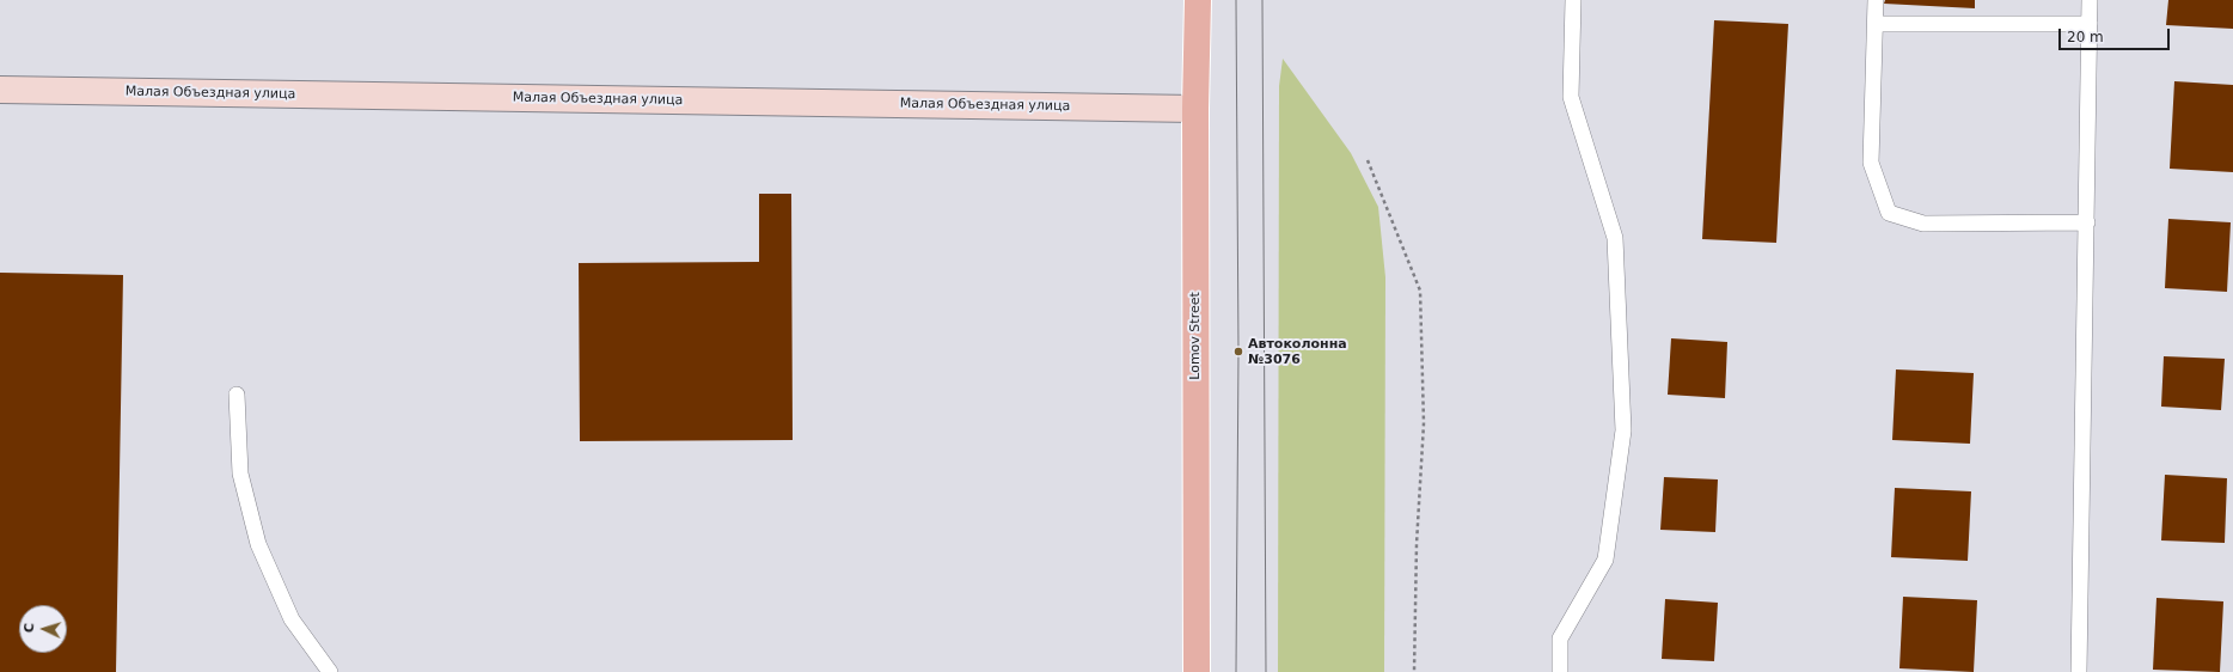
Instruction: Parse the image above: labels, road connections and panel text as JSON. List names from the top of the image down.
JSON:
{
  "streets": {
    "main road": ["Lomov Street"],
    "street": ["Малая Объездная улица"]
  },
  "crossings": [
    ["Малая Объездная улица", "Lomov Street"]
  ],
  "places": ["Автоколонна №3076"],
  "scale_bar": "20 m",
  "north": "left"
}
